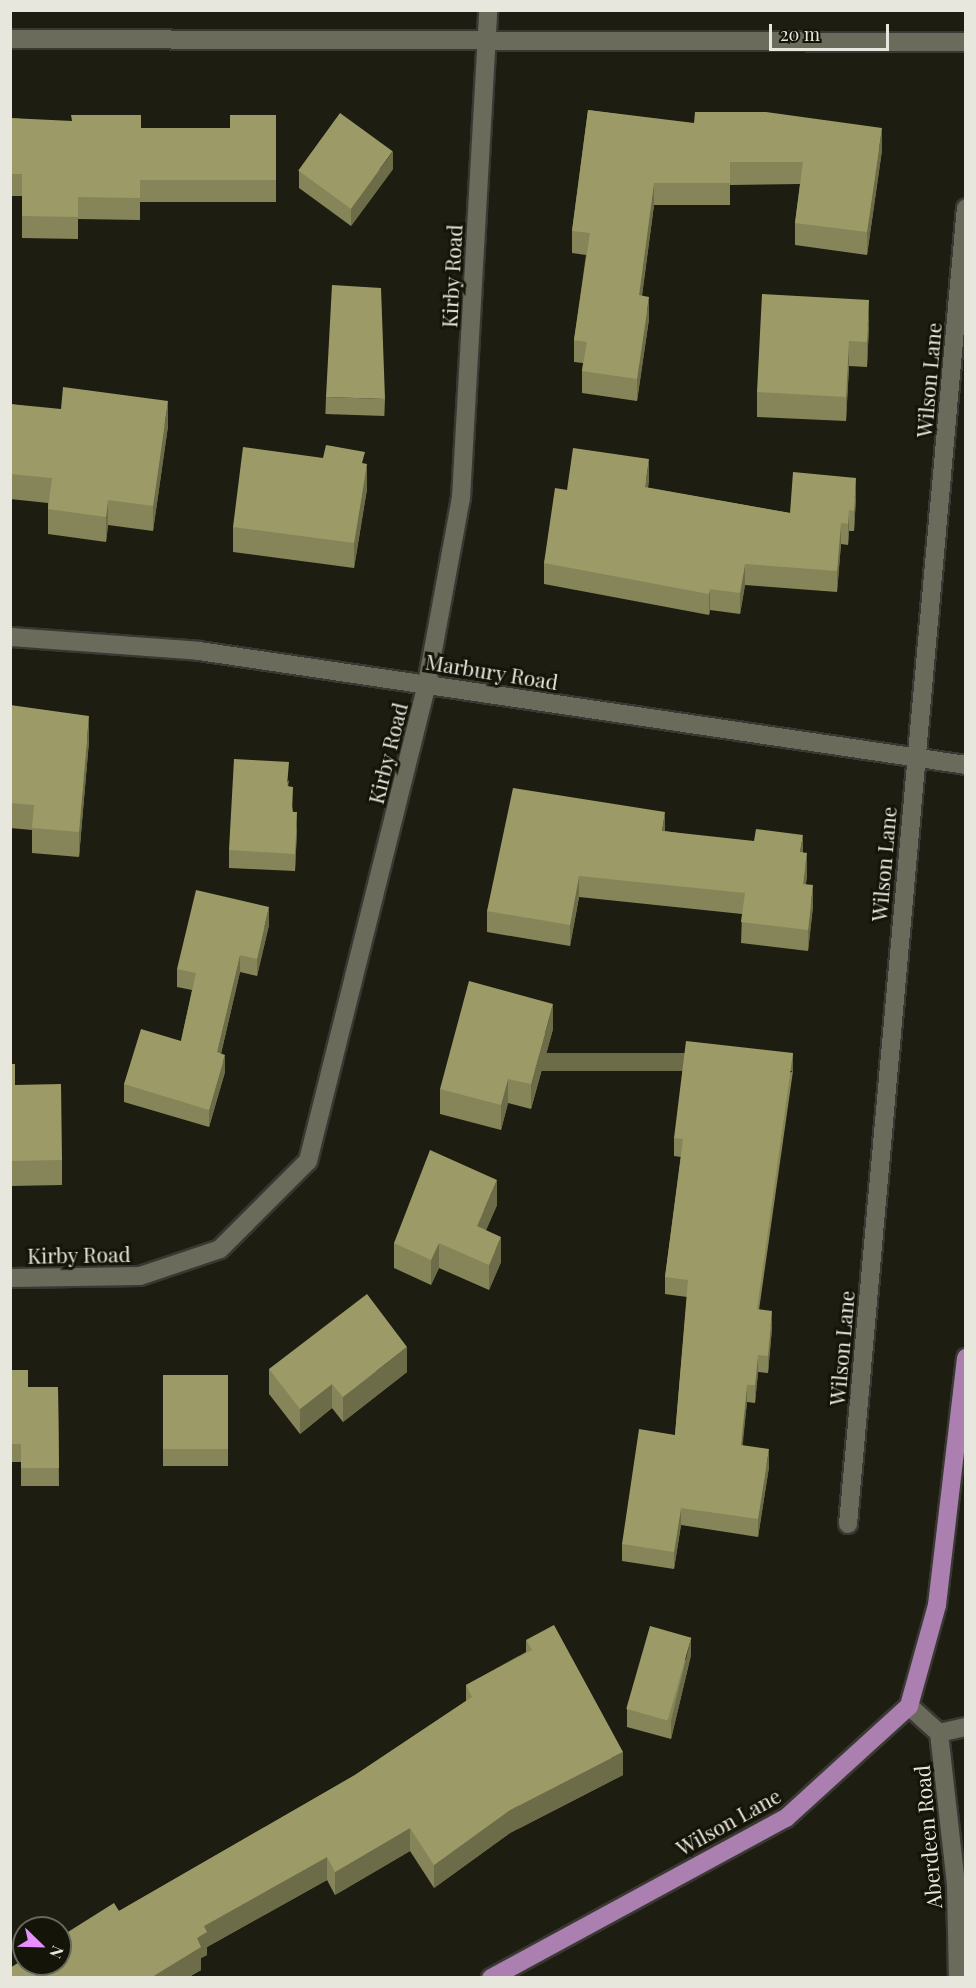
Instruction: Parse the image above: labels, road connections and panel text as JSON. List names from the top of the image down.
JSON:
{
  "streets": {
    "main road": ["Wilson Lane"],
    "street": ["Kirby Road", "Marbury Road", "Aberdeen Road"]
  },
  "crossings": [
    ["Kirby Road", "Marbury Road"],
    ["Wilson Lane", "Marbury Road"]
  ],
  "scale_bar": "20 m",
  "north": "bottom right"
}
